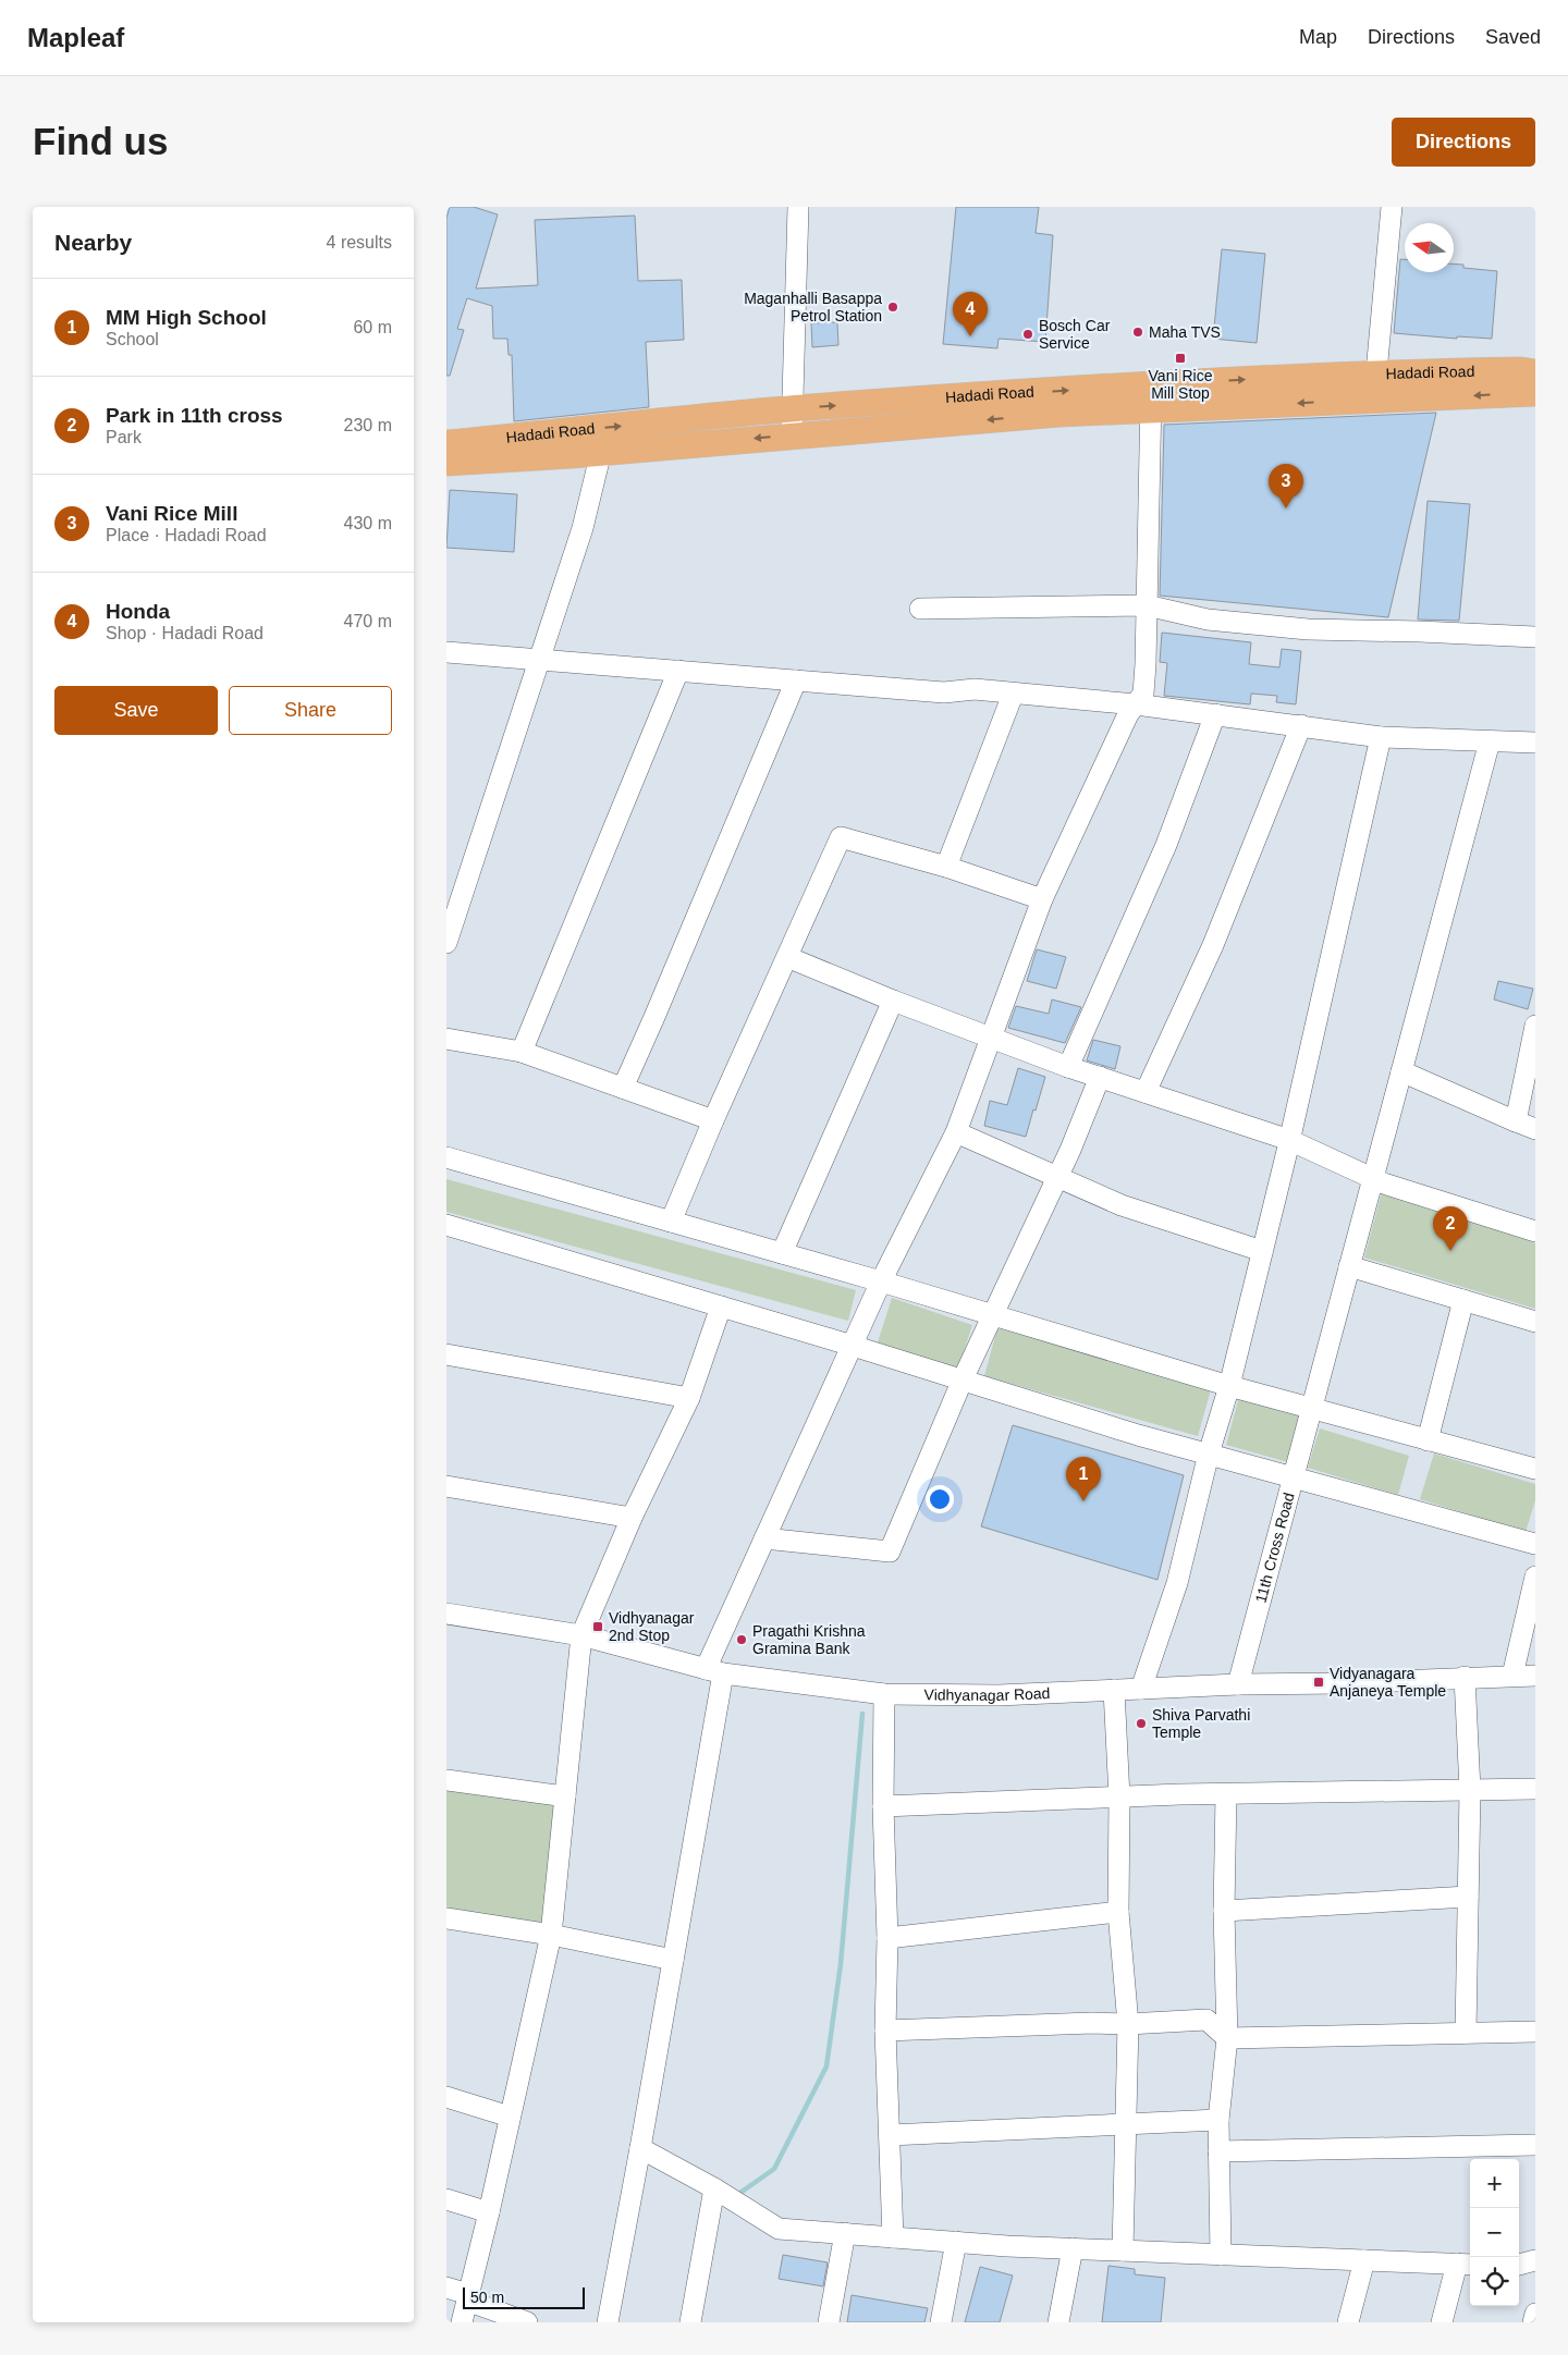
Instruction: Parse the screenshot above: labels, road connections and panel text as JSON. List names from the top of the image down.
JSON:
{
  "streets": {
    "main road": ["Hadadi Road"],
    "street": ["11th Cross Road", "Vidhyanagar Road"]
  },
  "crossings": [
    ["11th Cross Road", "Vidhyanagar Road"]
  ],
  "places": {
    "other": [
      "Maganhalli Basappa Petrol Station",
      "Maha TVS",
      "Bosch Car Service",
      "Pragathi Krishna Gramina Bank",
      "Shiva Parvathi Temple"
    ],
    "transit": ["Vani Rice Mill Stop", "Vidhyanagar 2nd Stop", "Vidyanagara Anjaneya Temple"]
  },
  "scale_bar": "50 m",
  "north": "left",
  "page": {
    "header": "Mapleaf",
    "nav": ["Map", "Directions", "Saved"],
    "buttons": [
      "Directions",
      ["Save", "Share"]
    ],
    "title": "Find us",
    "heading": ["Nearby", "4 results"],
    "list": [
      {
        "mark": "1",
        "name": "MM High School",
        "note": "School",
        "value": "60 m"
      },
      {
        "mark": "2",
        "name": "Park in 11th cross",
        "note": "Park",
        "value": "230 m"
      },
      {
        "mark": "3",
        "name": "Vani Rice Mill",
        "note": "Place · Hadadi Road",
        "value": "430 m"
      },
      {
        "mark": "4",
        "name": "Honda",
        "note": "Shop · Hadadi Road",
        "value": "470 m"
      }
    ],
    "pins": [
      "4",
      "3",
      "2",
      "1"
    ],
    "map_buttons": ["+", "−"],
    "scale": "50 m"
  }
}
